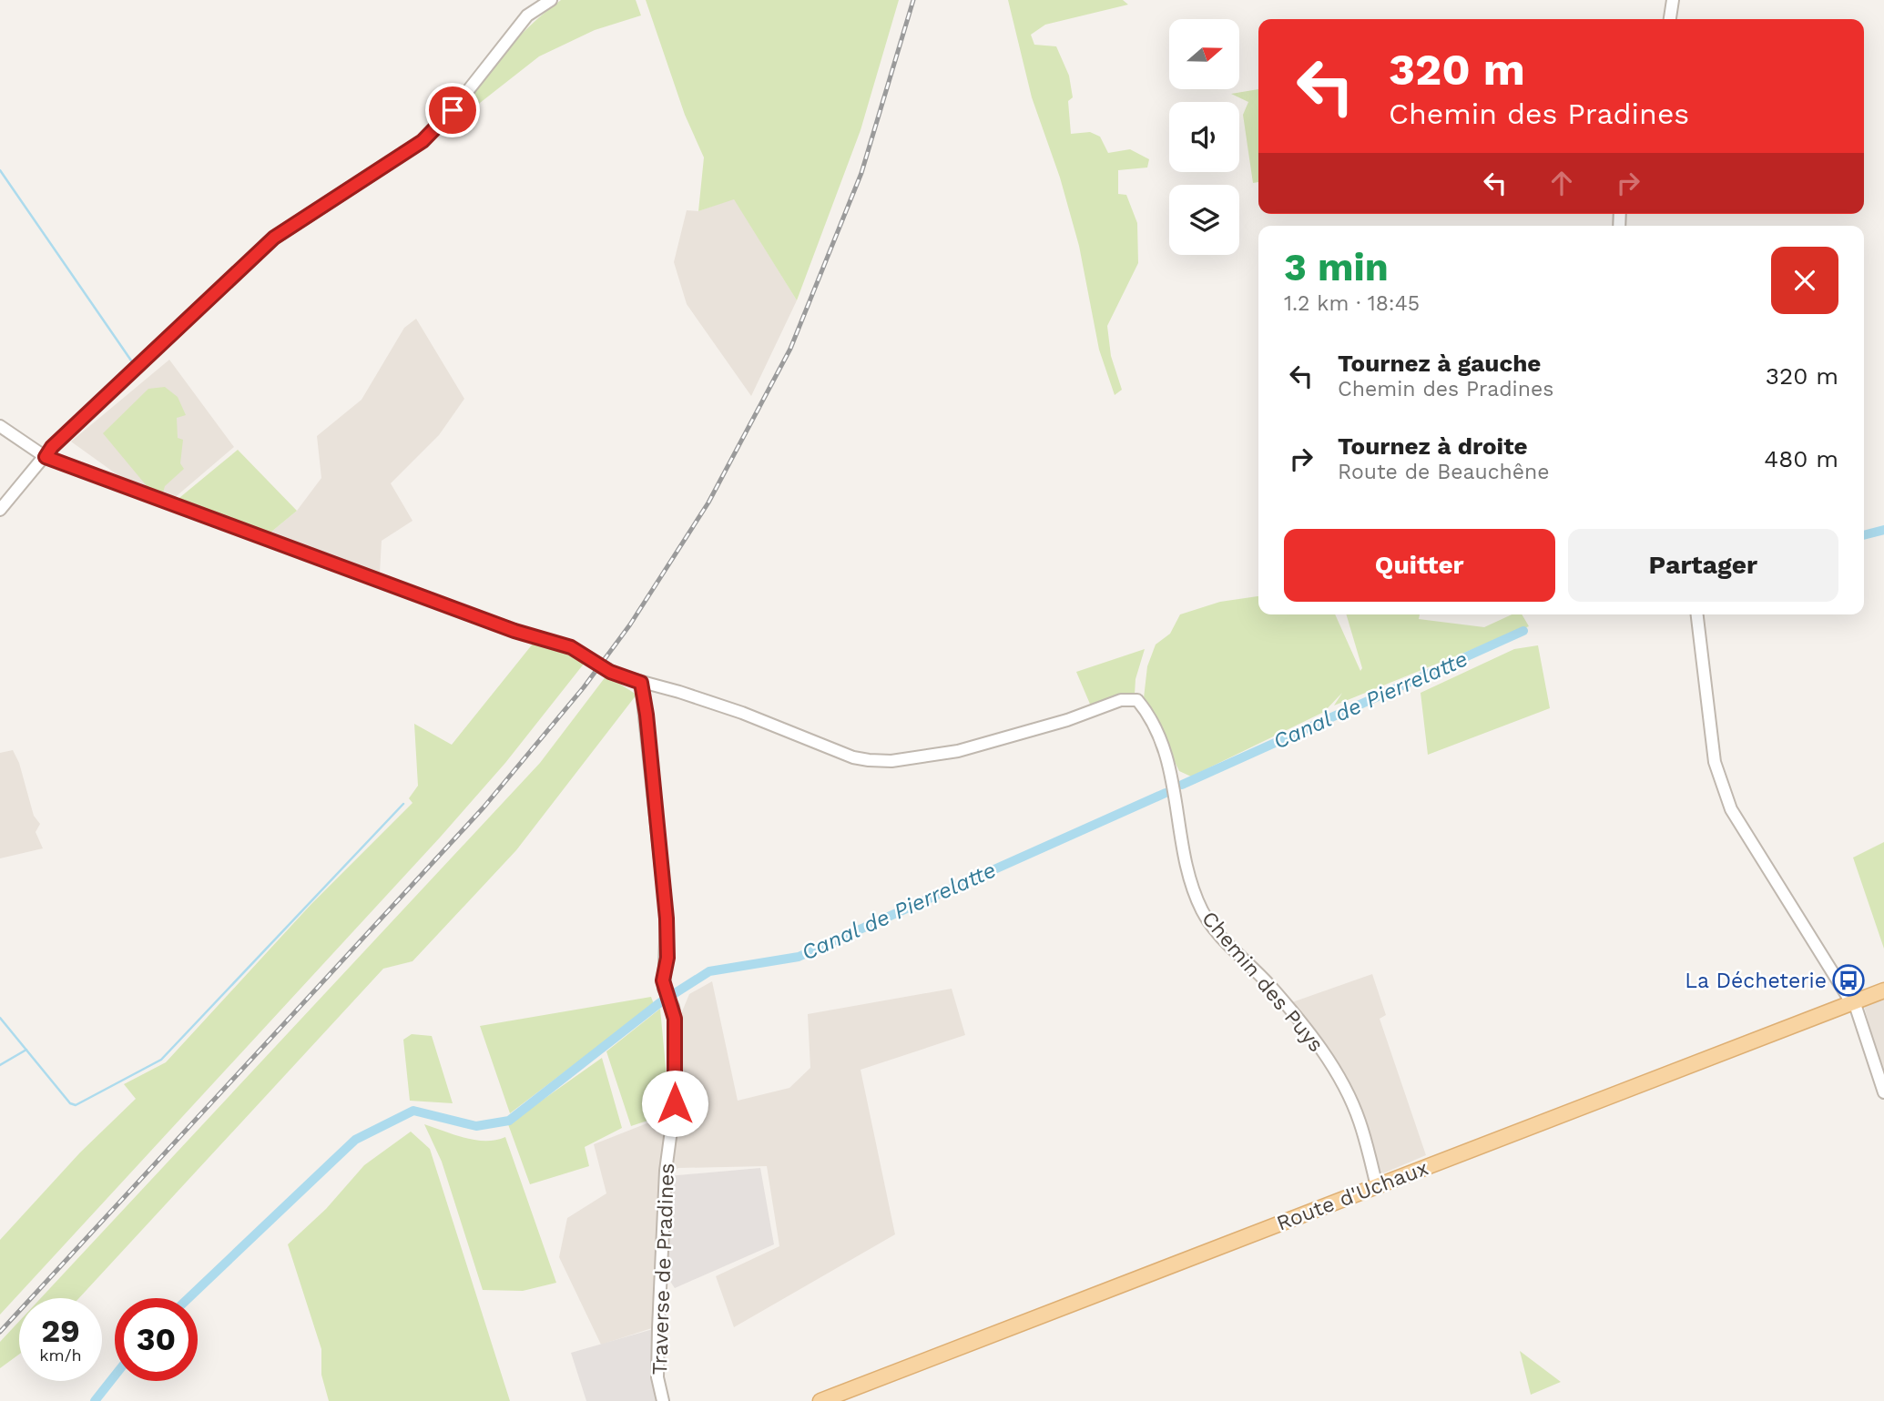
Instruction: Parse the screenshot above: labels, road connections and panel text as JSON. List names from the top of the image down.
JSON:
{
  "streets": {
    "main road": ["Route d'Uchaux"],
    "street": ["Chemin des Puys", "Traverse de Pradines"]
  },
  "crossings": [
    ["Chemin des Puys", "Route d'Uchaux"],
    ["Chemin des Puys", "Traverse de Pradines"]
  ],
  "water": ["Canal de Pierrelatte"],
  "places": {
    "bus stop": ["La Décheterie"]
  },
  "north": "right",
  "page": {
    "turn": ["320 m", "Chemin des Pradines"],
    "heading": ["3 min", "1.2 km · 18:45"],
    "list": [
      {
        "name": "Tournez à gauche",
        "note": "Chemin des Pradines",
        "value": "320 m"
      },
      {
        "name": "Tournez à droite",
        "note": "Route de Beauchêne",
        "value": "480 m"
      }
    ],
    "buttons": ["Quitter", "Partager"],
    "speed": "29 km/h",
    "limit": "30"
  }
}
